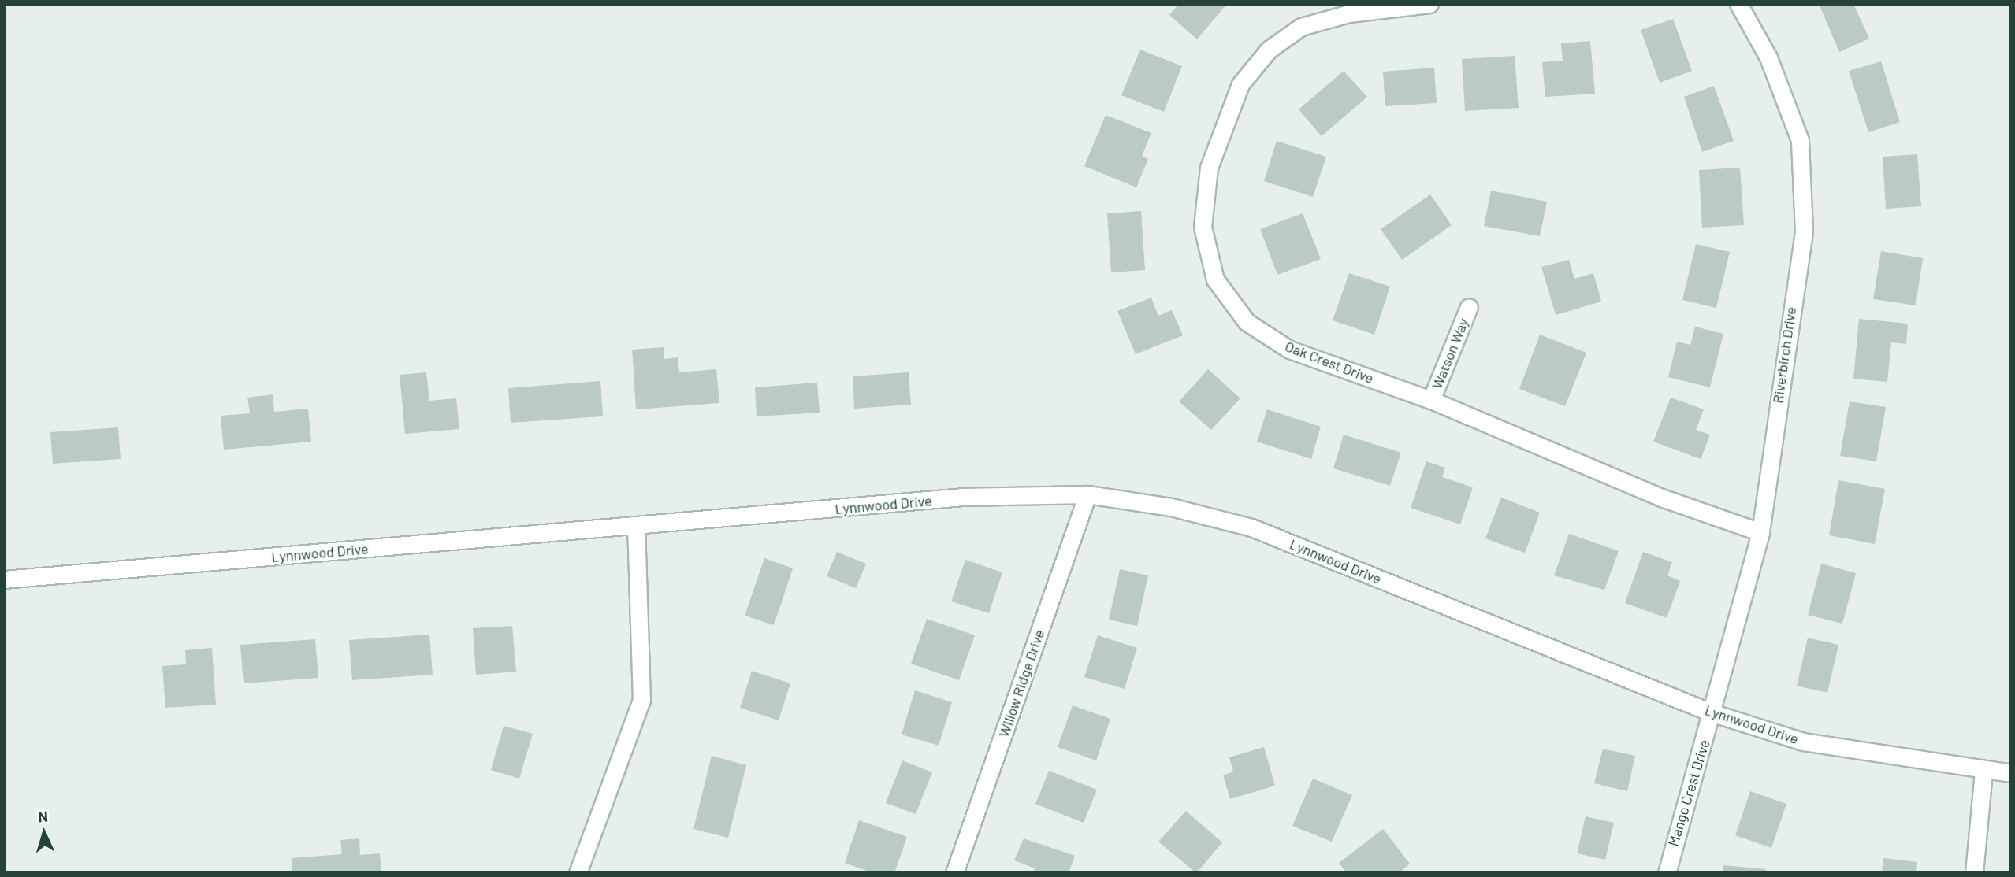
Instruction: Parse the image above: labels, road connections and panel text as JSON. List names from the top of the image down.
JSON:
{
  "streets": {
    "street": [
      "Watson Way",
      "Riverbirch Drive",
      "Oak Crest Drive",
      "Lynnwood Drive",
      "Willow Ridge Drive",
      "Mango Crest Drive"
    ]
  },
  "crossings": [
    ["Watson Way", "Oak Crest Drive"],
    ["Riverbirch Drive", "Oak Crest Drive"],
    ["Riverbirch Drive", "Lynnwood Drive"],
    ["Riverbirch Drive", "Mango Crest Drive"],
    ["Lynnwood Drive", "Willow Ridge Drive"],
    ["Lynnwood Drive", "Mango Crest Drive"]
  ],
  "north": "top"
}
